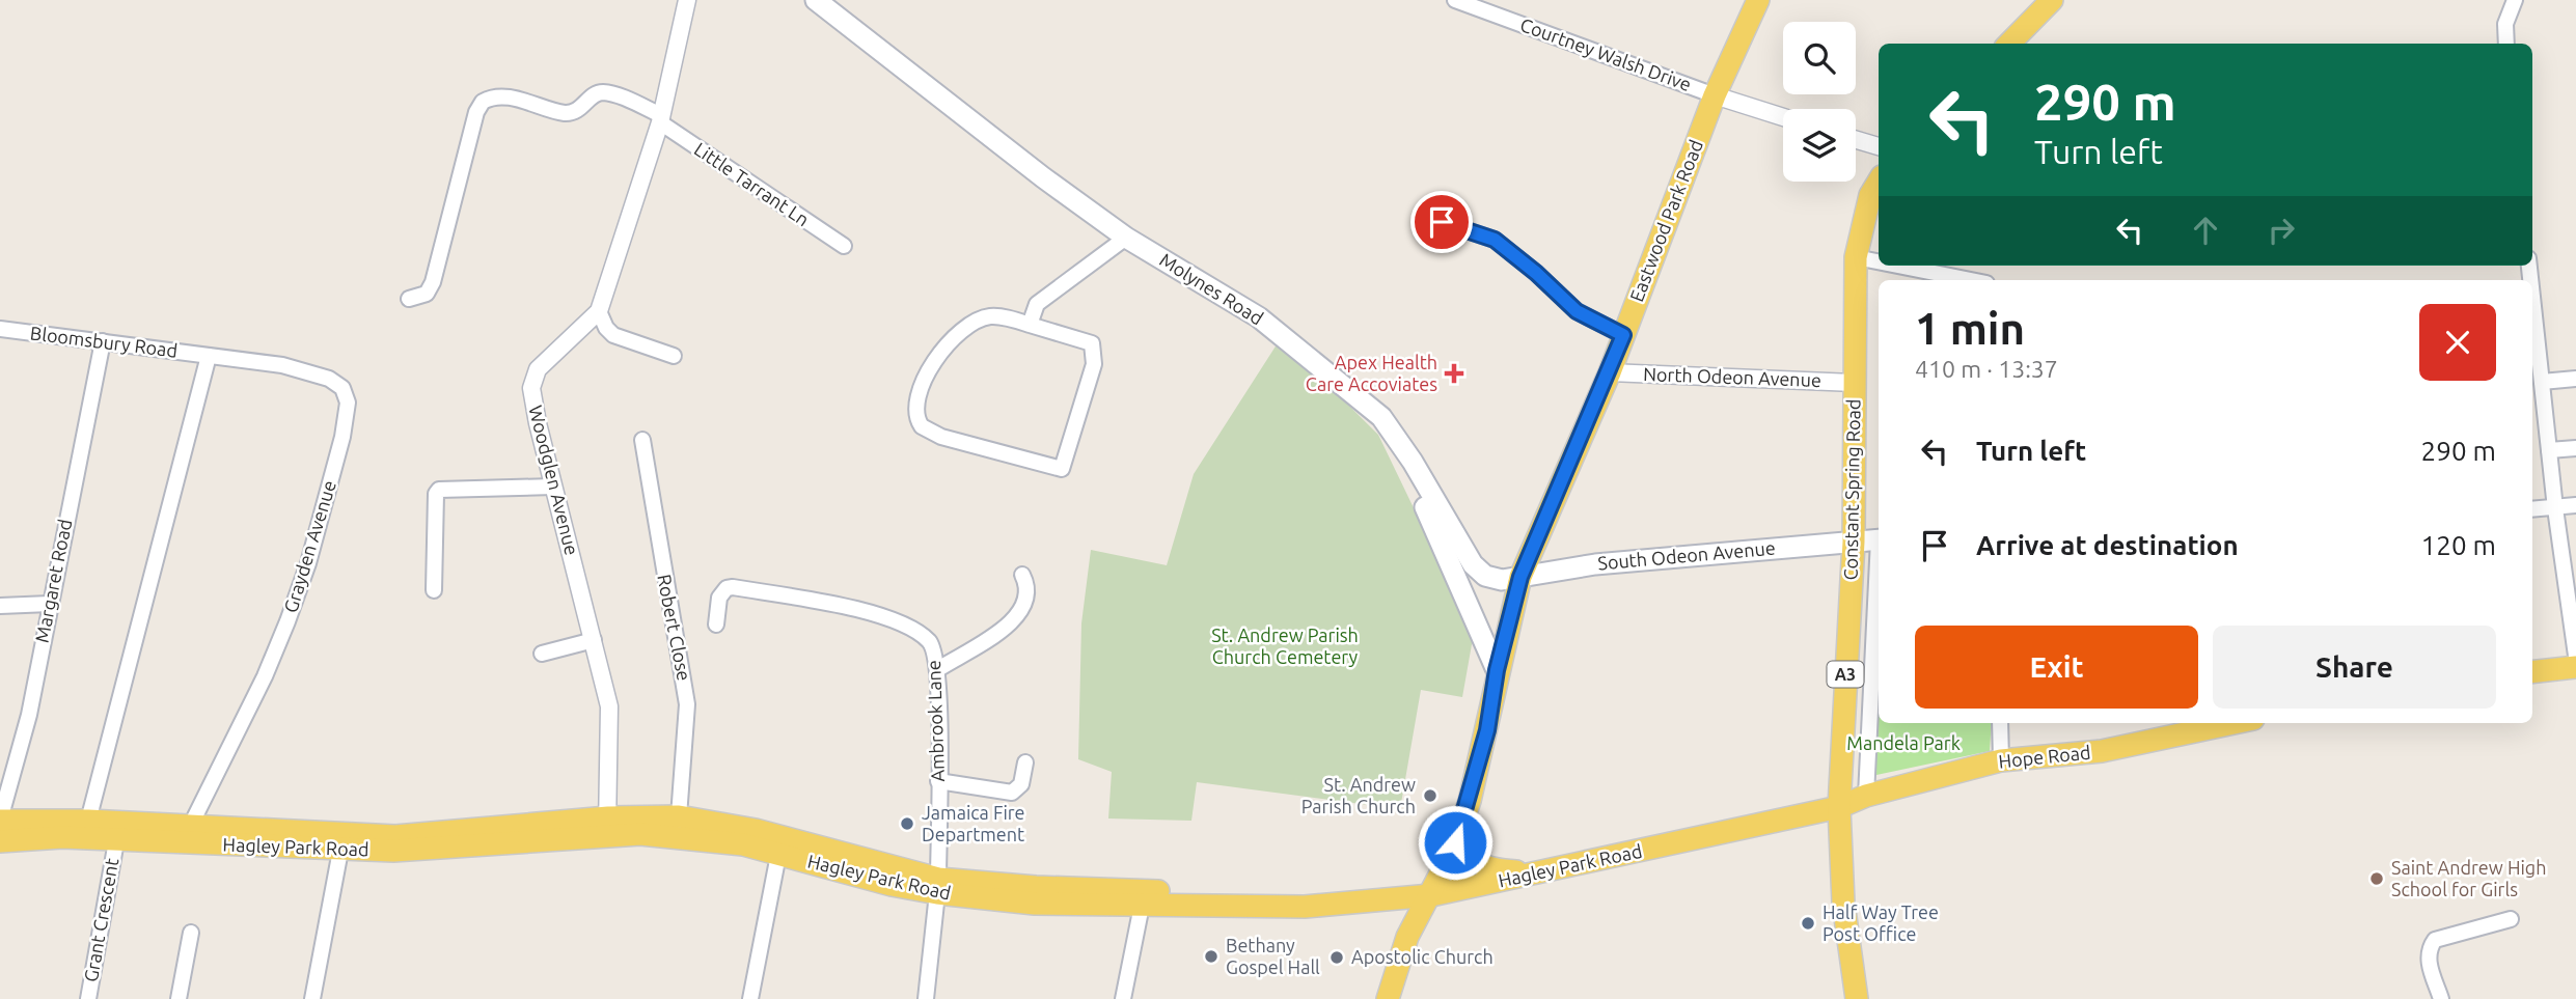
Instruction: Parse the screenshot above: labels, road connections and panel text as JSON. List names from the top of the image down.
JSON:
{
  "streets": {
    "main road": [
      "Eastwood Park Road",
      "Molynes Road",
      "Constant Spring Road",
      "South Odeon Avenue",
      "A3",
      "Hope Road",
      "Hagley Park Road"
    ],
    "street": [
      "Courtney Walsh Drive",
      "Little Tarrant Ln",
      "Bloomsbury Road",
      "North Odeon Avenue",
      "Woodglen Avenue",
      "Grayden Avenue",
      "Margaret Road",
      "Robert Close",
      "Ambrook Lane",
      "Grant Crescent"
    ]
  },
  "crossings": [
    ["Courtney Walsh Drive", "Eastwood Park Road"],
    ["Little Tarrant Ln", "Woodglen Avenue"],
    ["Eastwood Park Road", "Molynes Road"],
    ["Eastwood Park Road", "North Odeon Avenue"],
    ["Eastwood Park Road", "South Odeon Avenue"],
    ["Eastwood Park Road", "Hagley Park Road"],
    ["Molynes Road", "South Odeon Avenue"],
    ["Bloomsbury Road", "Grayden Avenue"],
    ["Bloomsbury Road", "Margaret Road"],
    ["North Odeon Avenue", "Constant Spring Road"],
    ["Woodglen Avenue", "Hagley Park Road"],
    ["Constant Spring Road", "South Odeon Avenue"],
    ["Constant Spring Road", "Hope Road"],
    ["Constant Spring Road", "Hagley Park Road"],
    ["Grayden Avenue", "Hagley Park Road"],
    ["Margaret Road", "Hagley Park Road"],
    ["Robert Close", "Hagley Park Road"],
    ["Ambrook Lane", "Hagley Park Road"],
    ["Hope Road", "Hagley Park Road"],
    ["Hagley Park Road", "Grant Crescent"]
  ],
  "parks": ["St. Andrew Parish Church Cemetery", "Mandela Park"],
  "places": {
    "health": ["Apex Health Care Accoviates"],
    "other": [
      "St. Andrew Parish Church",
      "Jamaica Fire Department",
      "Saint Andrew High School for Girls",
      "Half Way Tree Post Office",
      "Bethany Gospel Hall",
      "Apostolic Church"
    ]
  },
  "page": {
    "turn": ["290 m", "Turn left"],
    "heading": ["1 min", "410 m · 13:37"],
    "list": [
      {
        "name": "Turn left",
        "value": "290 m"
      },
      {
        "name": "Arrive at destination",
        "value": "120 m"
      }
    ],
    "buttons": ["Exit", "Share"]
  }
}
